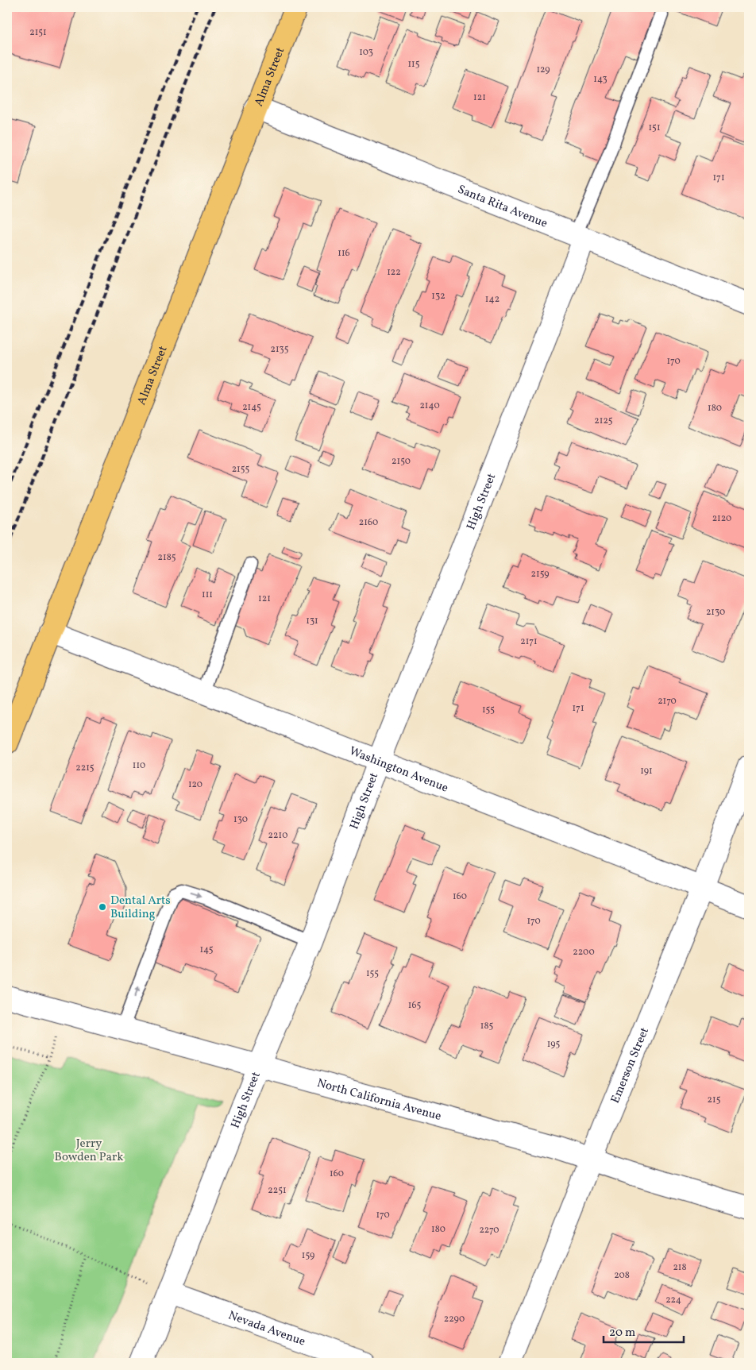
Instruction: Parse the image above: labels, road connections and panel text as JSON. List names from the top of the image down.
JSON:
{
  "streets": {
    "main road": ["Alma Street"],
    "street": [
      "Santa Rita Avenue",
      "High Street",
      "Washington Avenue",
      "Emerson Street",
      "North California Avenue",
      "Nevada Avenue"
    ]
  },
  "crossings": [
    ["Alma Street", "Santa Rita Avenue"],
    ["Alma Street", "Washington Avenue"],
    ["Santa Rita Avenue", "High Street"],
    ["High Street", "Washington Avenue"],
    ["High Street", "North California Avenue"],
    ["High Street", "Nevada Avenue"],
    ["Washington Avenue", "Emerson Street"],
    ["Emerson Street", "North California Avenue"]
  ],
  "parks": ["Jerry Bowden Park"],
  "places": ["Dental Arts Building"],
  "house_numbers": [
    "2151",
    "103",
    "115",
    "129",
    "143",
    "121",
    "151",
    "171",
    "116",
    "122",
    "132",
    "142",
    "2135",
    "170",
    "2140",
    "2145",
    "180",
    "2125",
    "2150",
    "2155",
    "2120",
    "2160",
    "2185",
    "2159",
    "111",
    "121",
    "2130",
    "131",
    "2171",
    "2170",
    "171",
    "155",
    "110",
    "2215",
    "191",
    "120",
    "130",
    "2210",
    "160",
    "170",
    "145",
    "2200",
    "155",
    "165",
    "185",
    "195",
    "215",
    "160",
    "2251",
    "170",
    "180",
    "2270",
    "159",
    "218",
    "208",
    "224",
    "2290"
  ],
  "scale_bar": "20 m"
}
